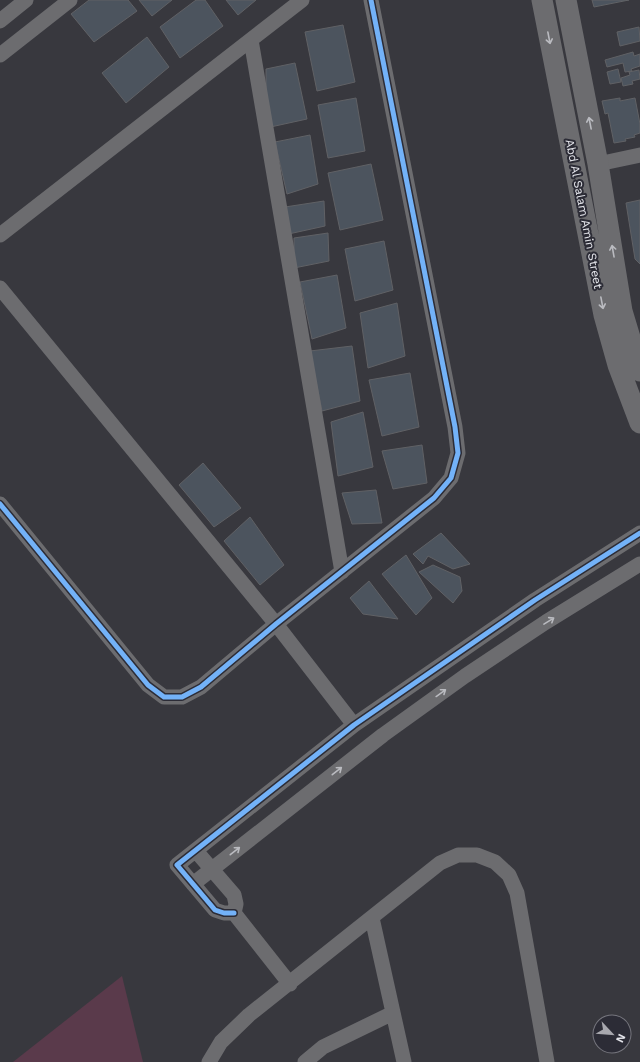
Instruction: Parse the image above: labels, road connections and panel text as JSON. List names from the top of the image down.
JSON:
{
  "streets": {
    "street": ["Abd Al Salam Amin Street"]
  },
  "north": "bottom right"
}
